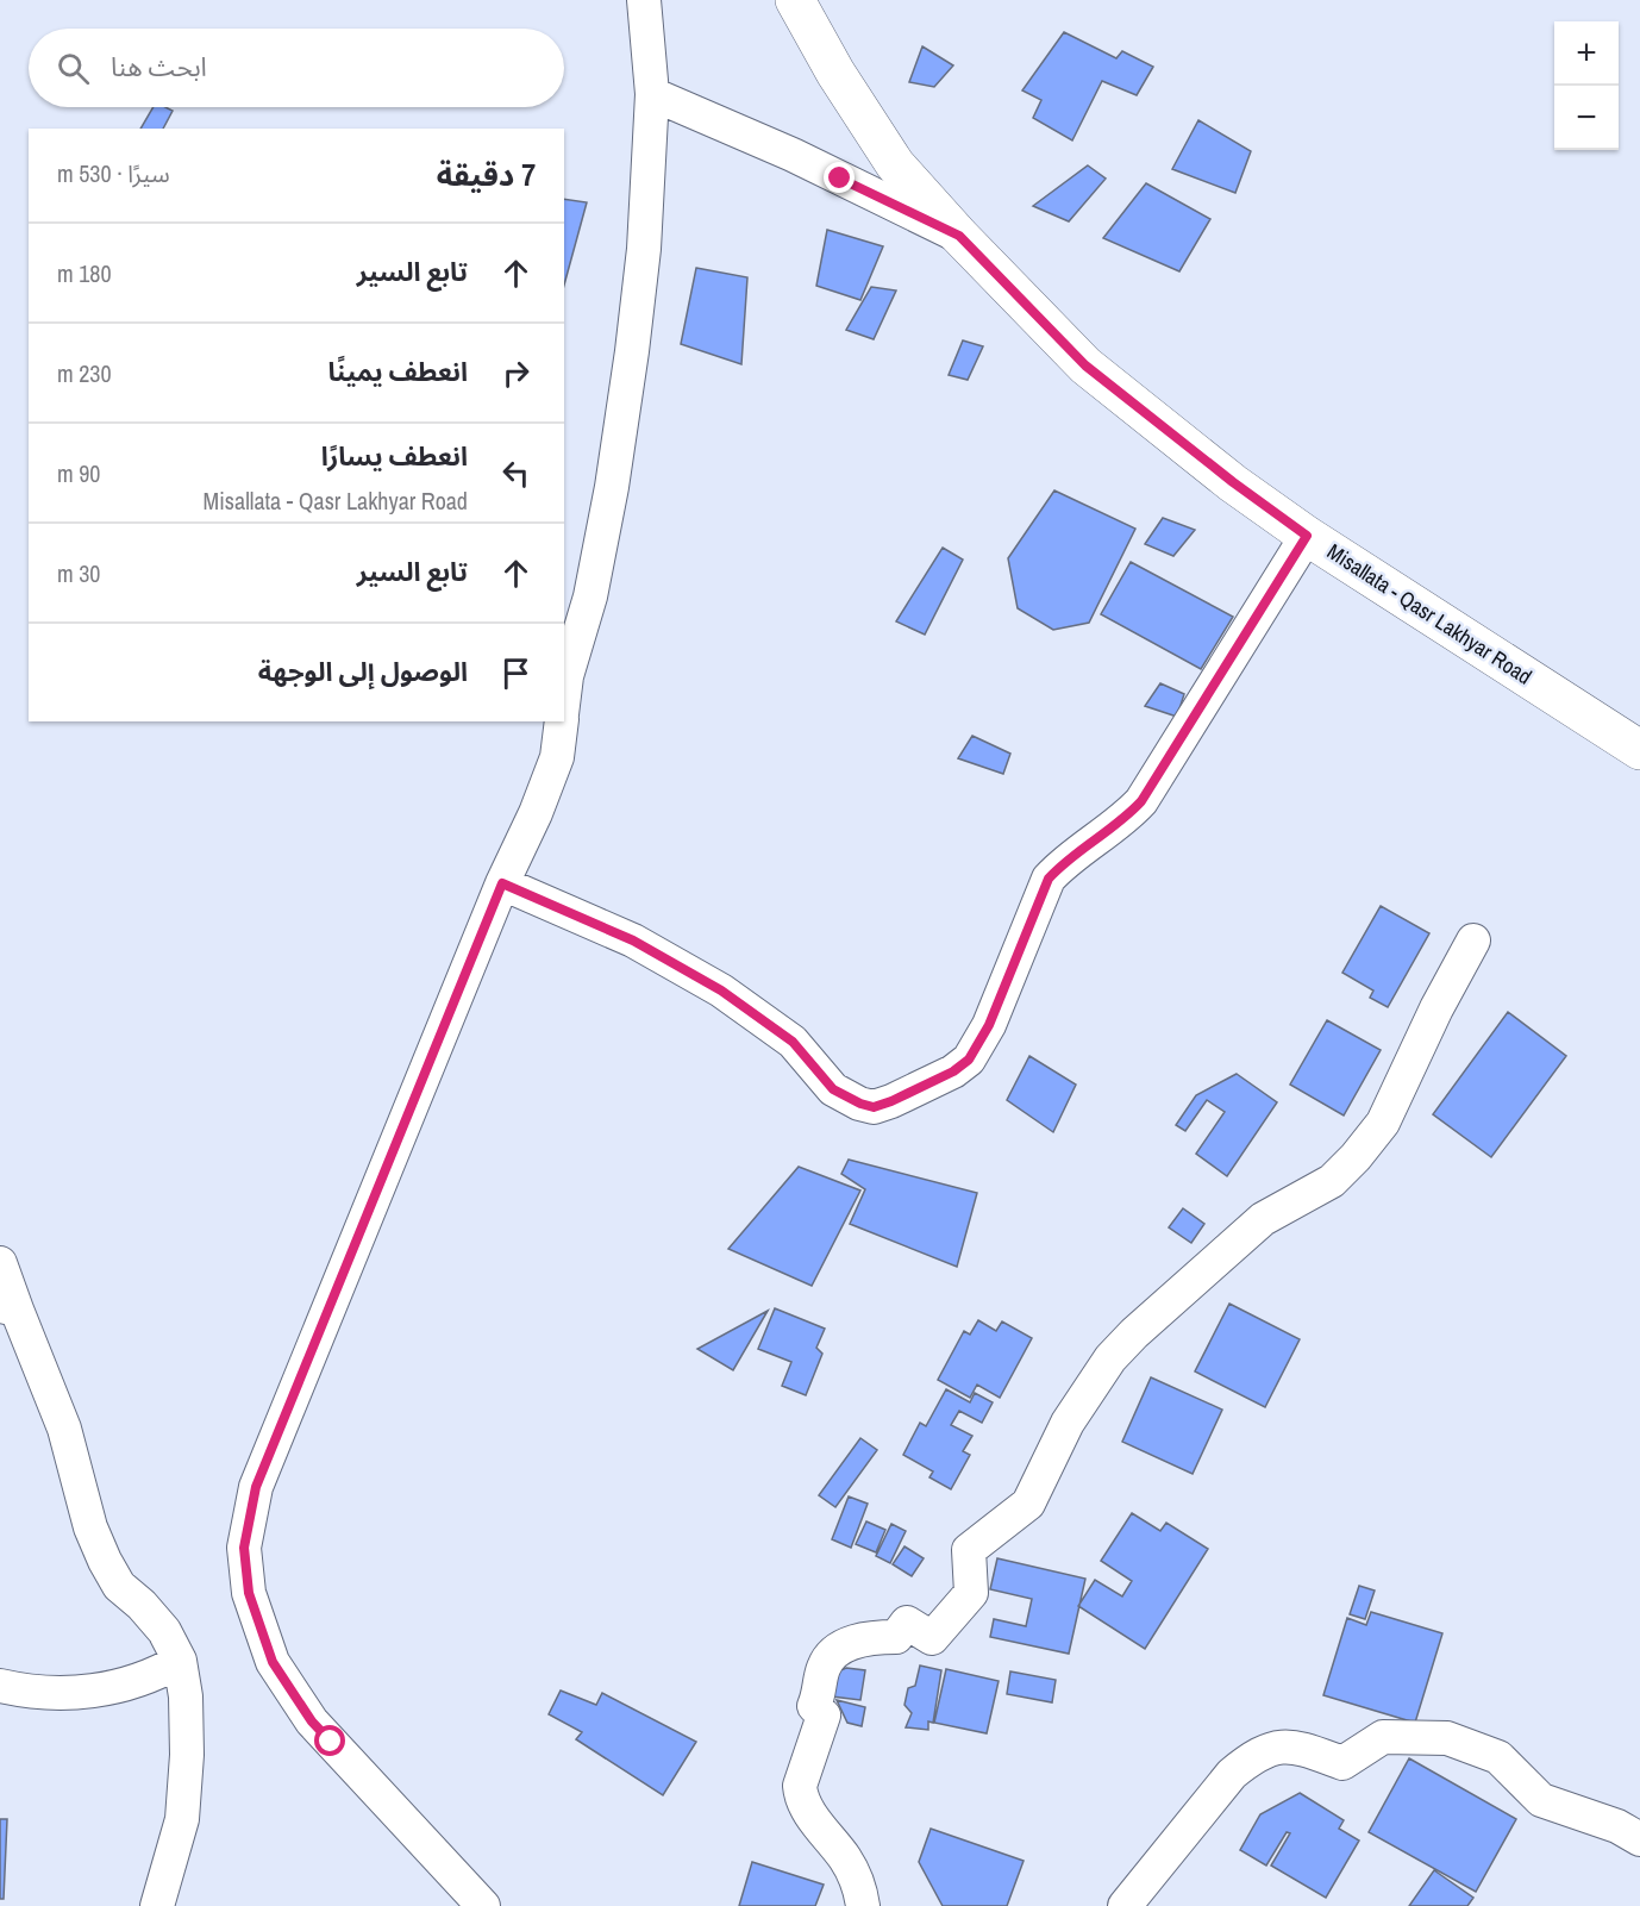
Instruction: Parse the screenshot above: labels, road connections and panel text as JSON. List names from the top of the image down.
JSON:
{
  "streets": {
    "main road": ["Misallata - Qasr Lakhyar Road"]
  },
  "page": {
    "map_buttons": ["+", "−"],
    "search": "ابحث هنا",
    "heading": ["7 دقيقة", "سيرًا · 530 m"],
    "list": [
      ["تابع السير", "180 m"],
      ["انعطف يمينًا", "230 m"],
      ["انعطف يسارًا", "Misallata - Qasr Lakhyar Road", "90 m"],
      ["تابع السير", "30 m"],
      "الوصول إلى الوجهة"
    ]
  }
}
